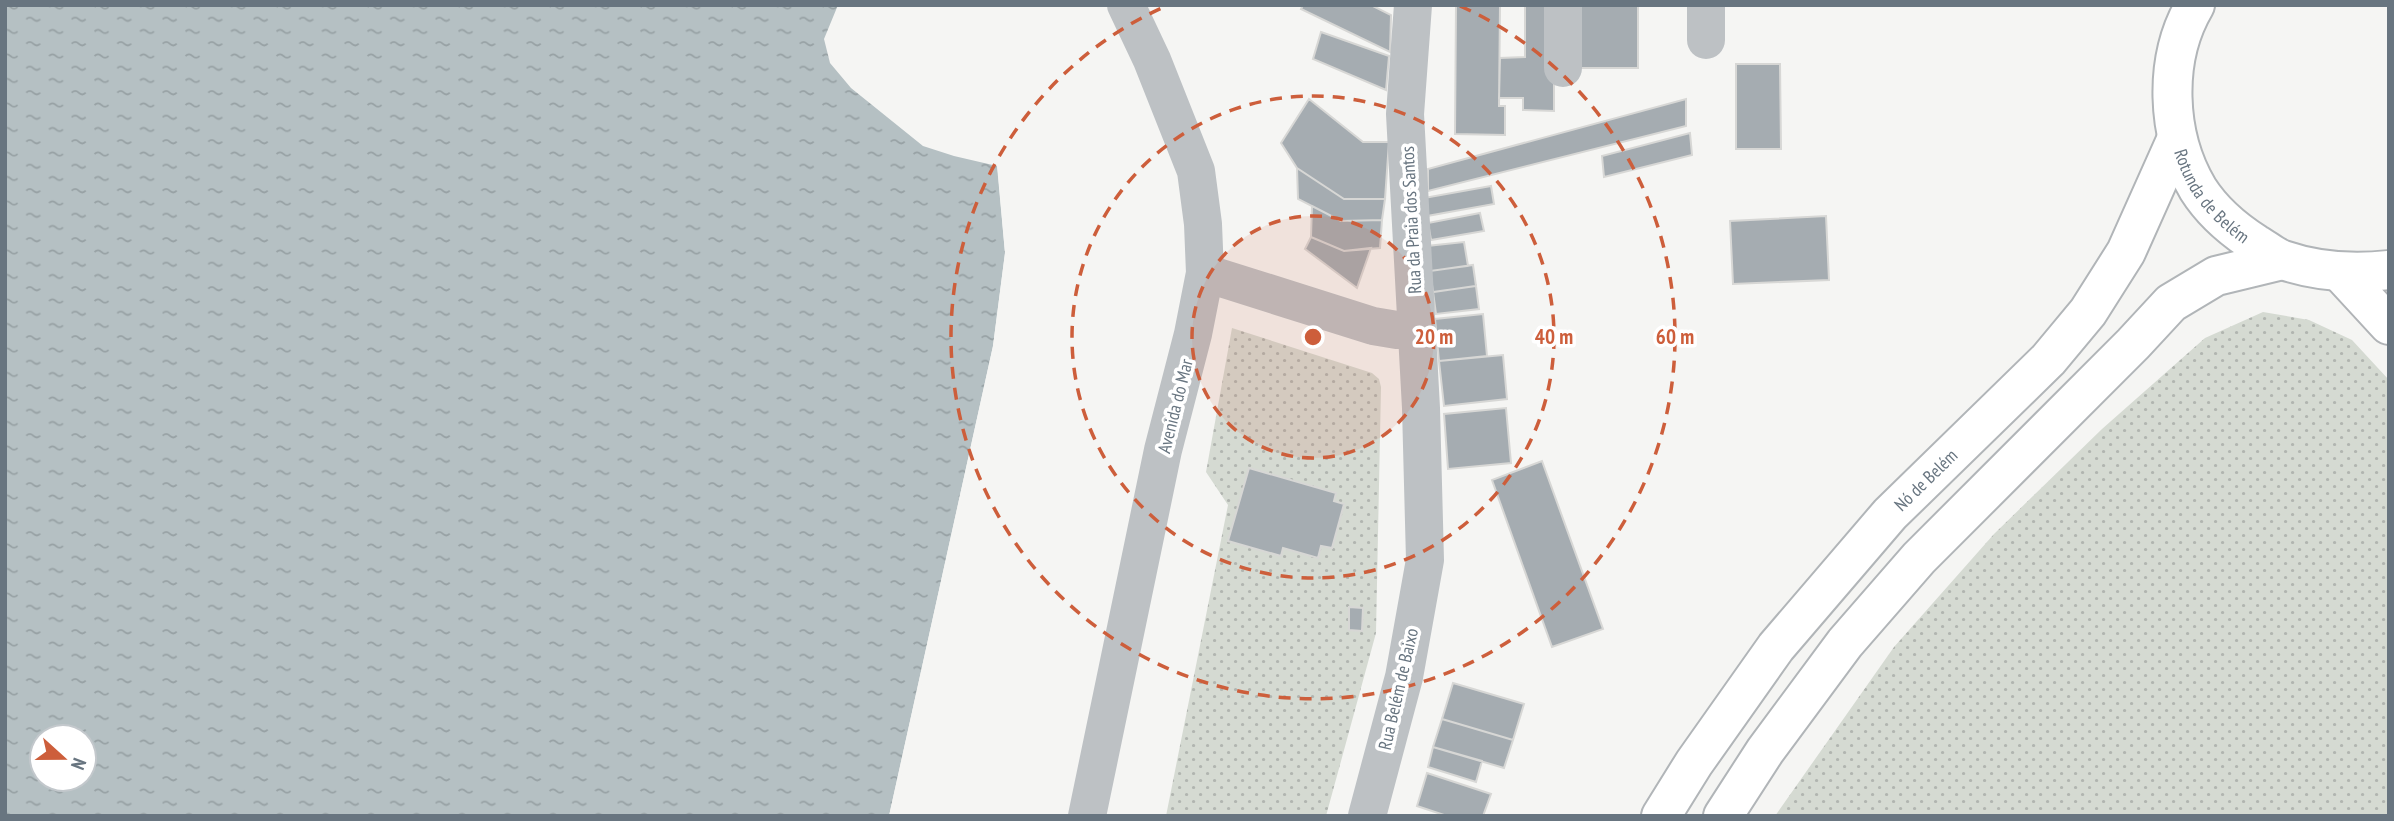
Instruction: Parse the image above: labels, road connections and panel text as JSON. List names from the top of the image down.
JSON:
{
  "streets": {
    "main road": ["Rotunda de Belém", "Nó de Belém"],
    "street": ["Rua da Praia dos Santos", "Avenida do Mar", "Rua Belém de Baixo"]
  },
  "crossings": [
    ["Rotunda de Belém", "Nó de Belém"],
    ["Rua da Praia dos Santos", "Rua Belém de Baixo"]
  ],
  "north": "right",
  "rings": ["20 m", "40 m", "60 m"]
}
